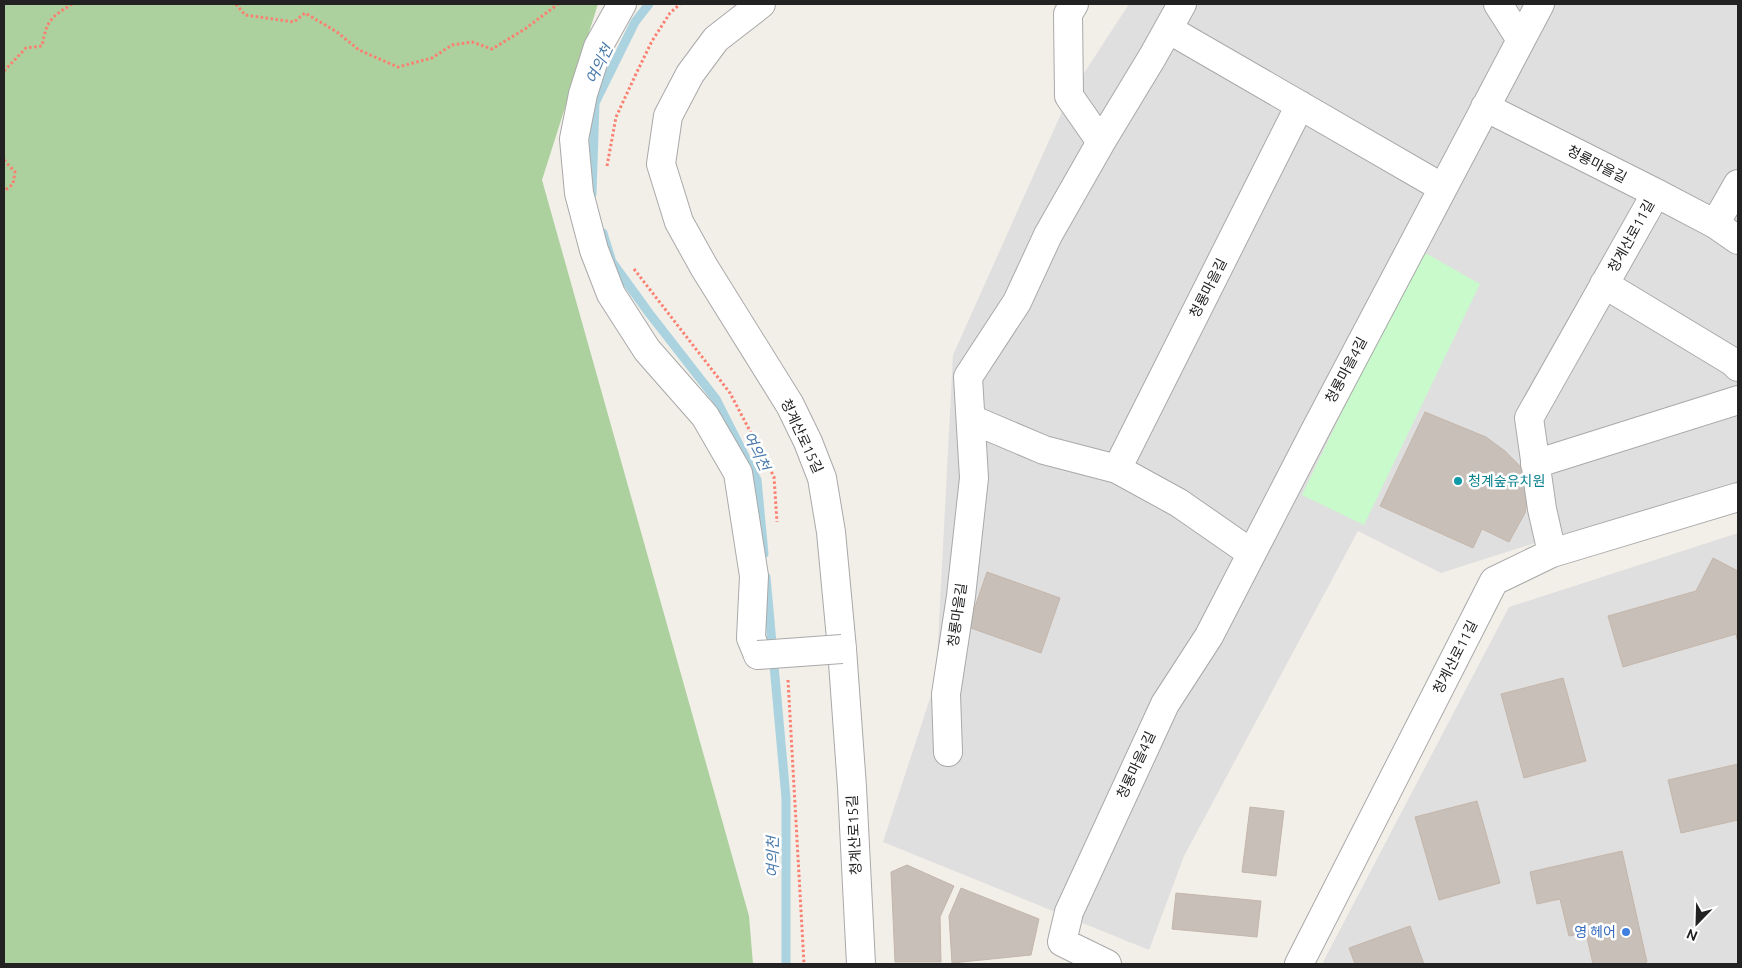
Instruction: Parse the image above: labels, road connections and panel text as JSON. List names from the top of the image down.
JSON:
{
  "streets": {
    "street": [
      "청룡마을길",
      "청계산로11길",
      "청룡마을4길",
      "청계산로15길"
    ]
  },
  "crossings": [
    ["청룡마을길", "청계산로11길"],
    ["청룡마을길", "청룡마을4길"]
  ],
  "water": ["여의천"],
  "places": ["청계숲유치원", "영 헤어"],
  "north": "bottom left"
}
